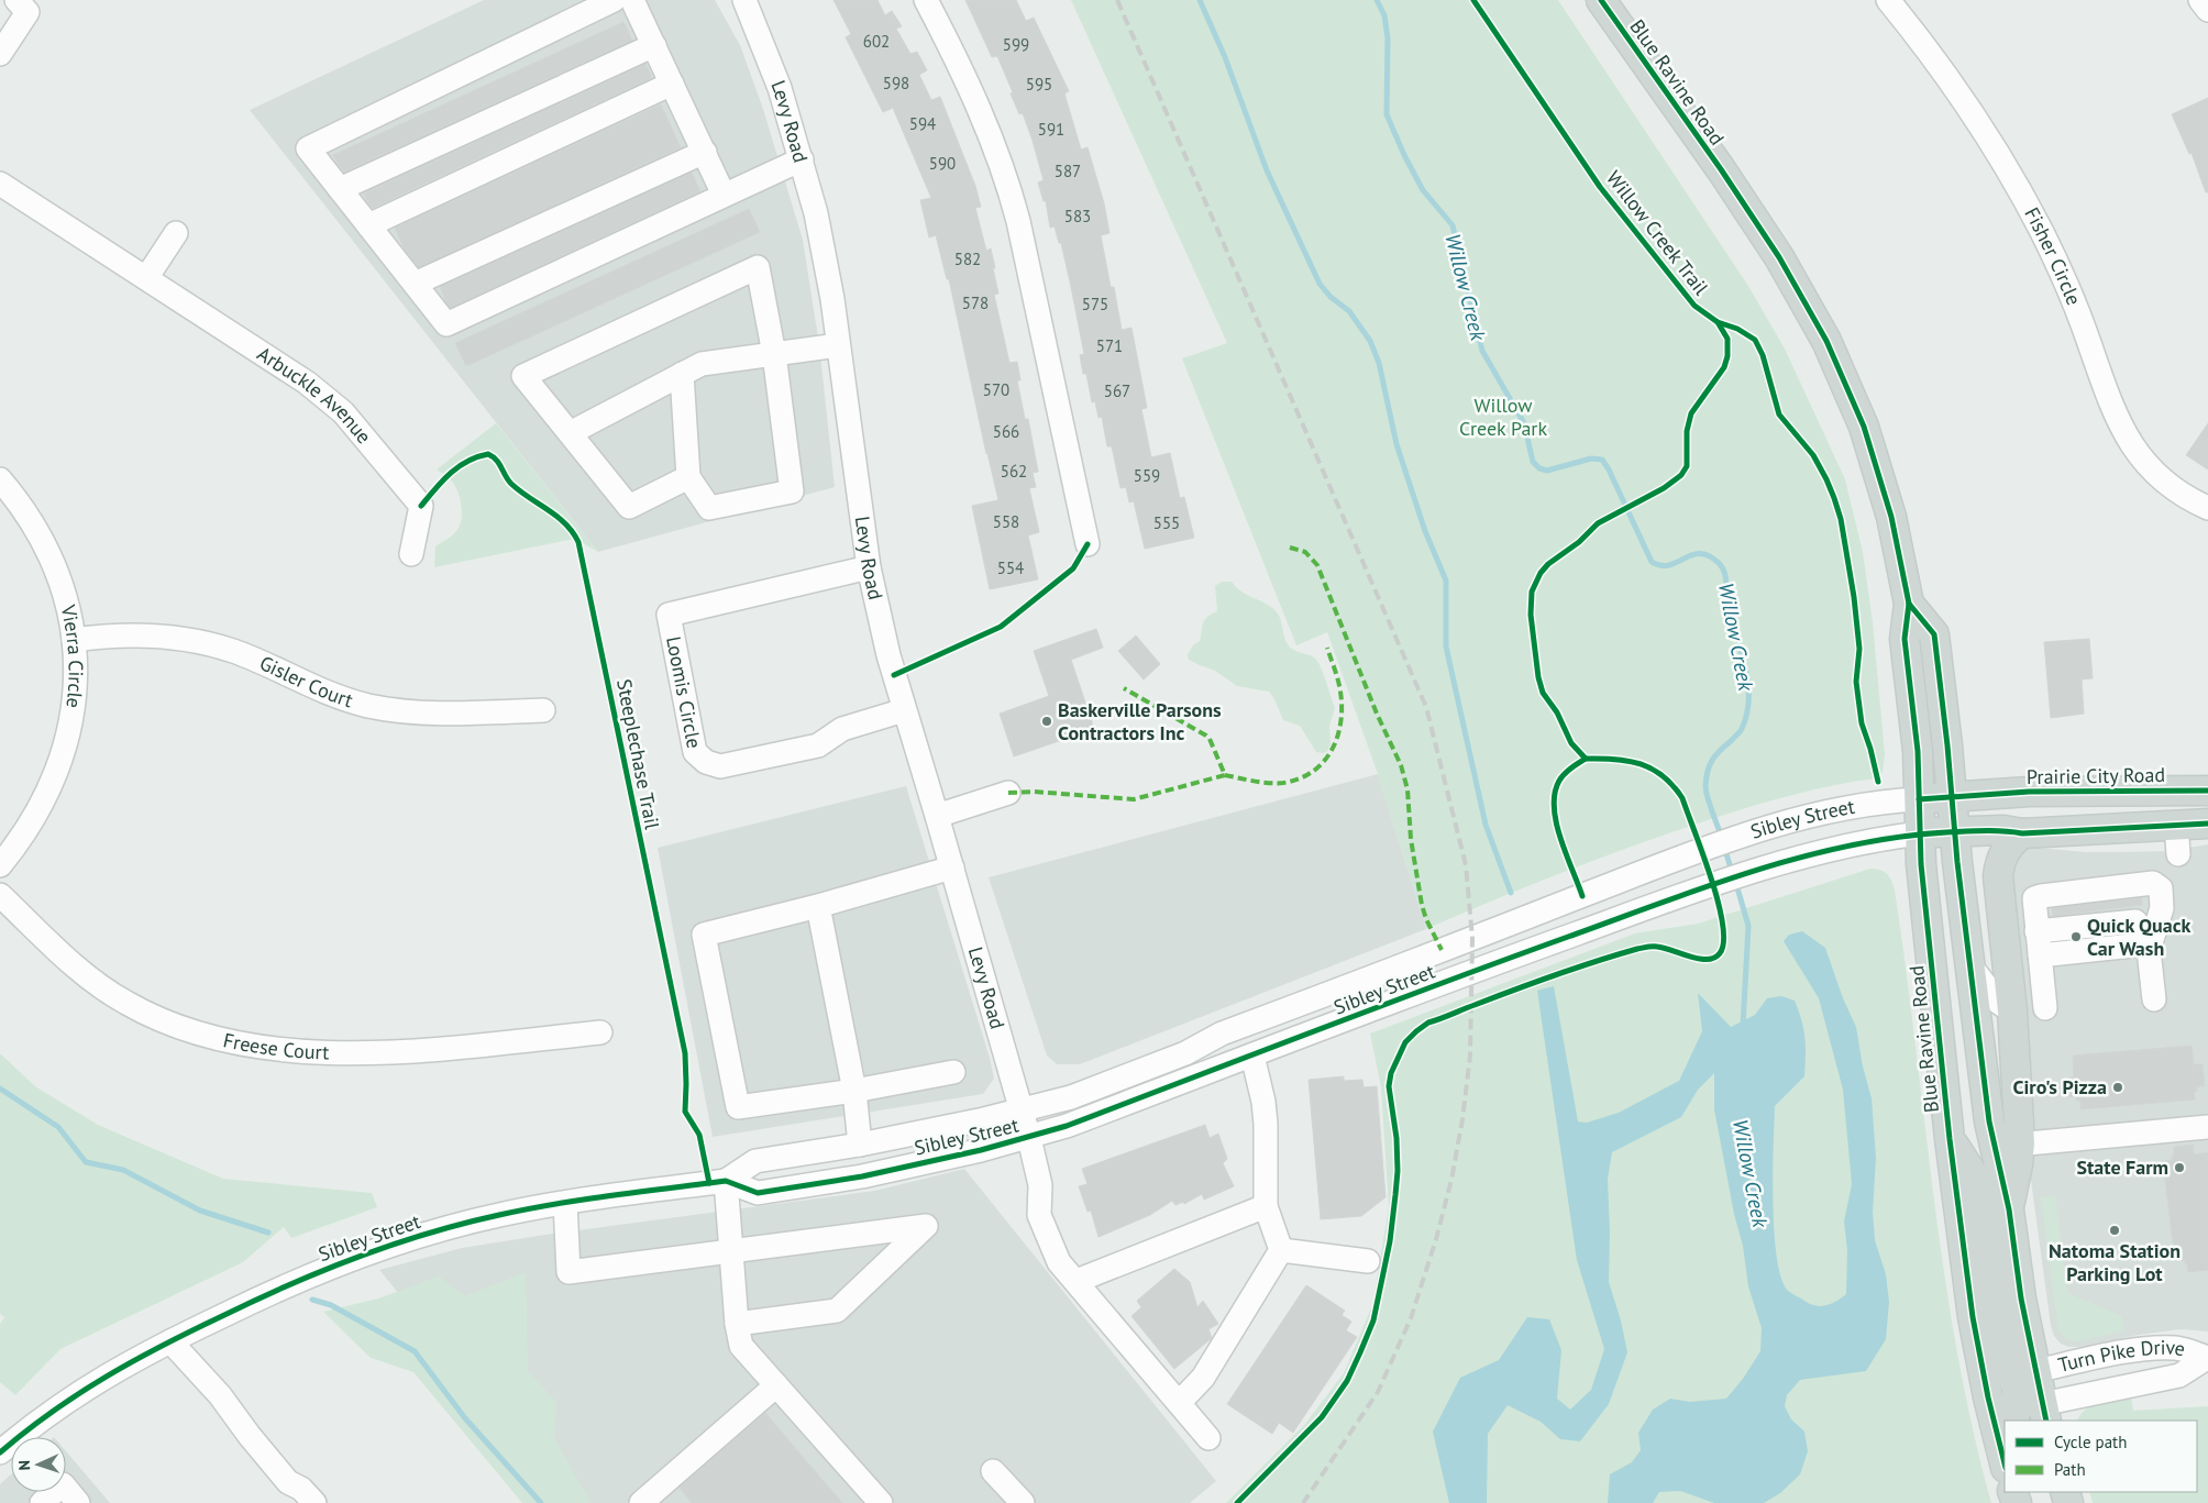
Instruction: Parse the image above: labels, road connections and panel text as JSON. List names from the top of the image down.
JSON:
{
  "streets": {
    "main road": ["Blue Ravine Road", "Prairie City Road", "Sibley Street"],
    "street": [
      "Levy Road",
      "Fisher Circle",
      "Arbuckle Avenue",
      "Vierra Circle",
      "Gisler Court",
      "Loomis Circle",
      "Freese Court",
      "Turn Pike Drive"
    ],
    "cycle path": ["Willow Creek Trail", "Steeplechase Trail"]
  },
  "crossings": [
    ["Blue Ravine Road", "Prairie City Road"],
    ["Blue Ravine Road", "Sibley Street"],
    ["Levy Road", "Loomis Circle"],
    ["Levy Road", "Sibley Street"],
    ["Vierra Circle", "Gisler Court"],
    ["Prairie City Road", "Sibley Street"]
  ],
  "water": ["Willow Creek"],
  "parks": ["Willow Creek Park"],
  "places": [
    "Baskerville Parsons Contractors Inc",
    "Quick Quack Car Wash",
    "Ciro's Pizza",
    "State Farm",
    "Natoma Station Parking Lot"
  ],
  "house_numbers": [
    "602",
    "599",
    "598",
    "595",
    "594",
    "591",
    "590",
    "587",
    "583",
    "582",
    "578",
    "575",
    "571",
    "570",
    "567",
    "566",
    "562",
    "559",
    "558",
    "555",
    "554"
  ],
  "legend": ["Cycle path", "Path"],
  "north": "left"
}
